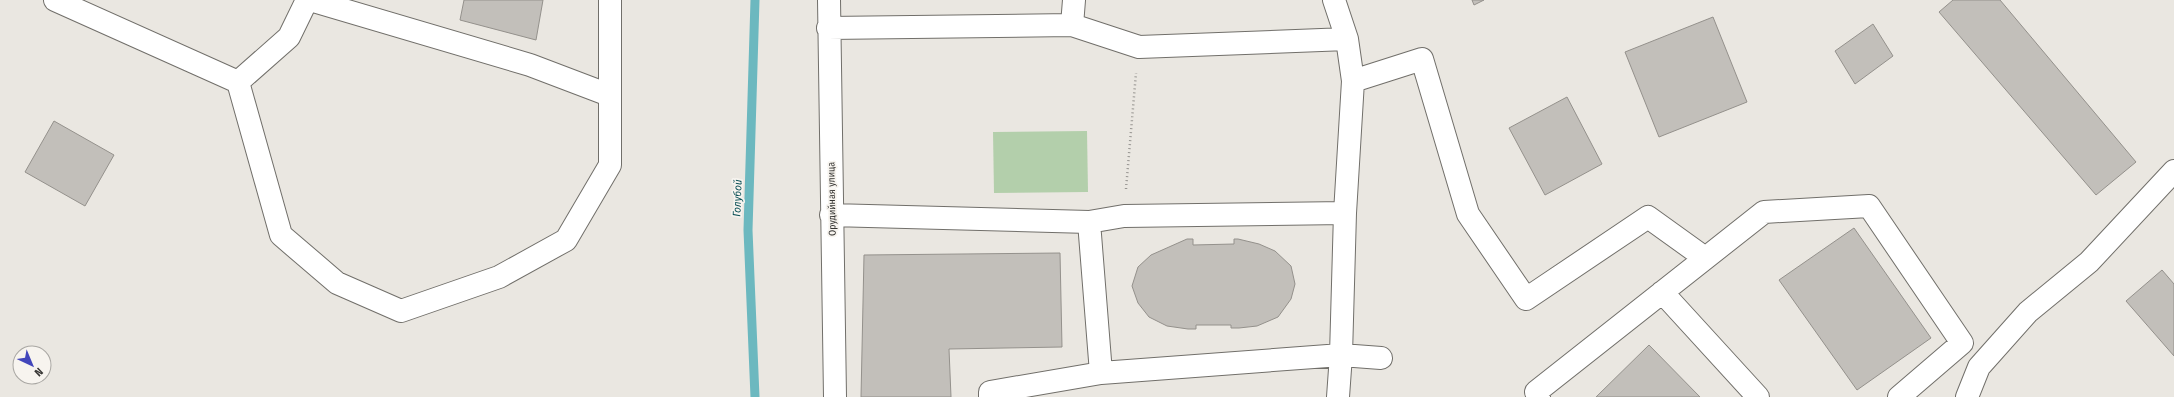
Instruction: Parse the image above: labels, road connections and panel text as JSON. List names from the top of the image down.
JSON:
{
  "streets": {
    "street": ["Орудийная улица"]
  },
  "water": ["Голубой"],
  "north": "bottom right"
}
